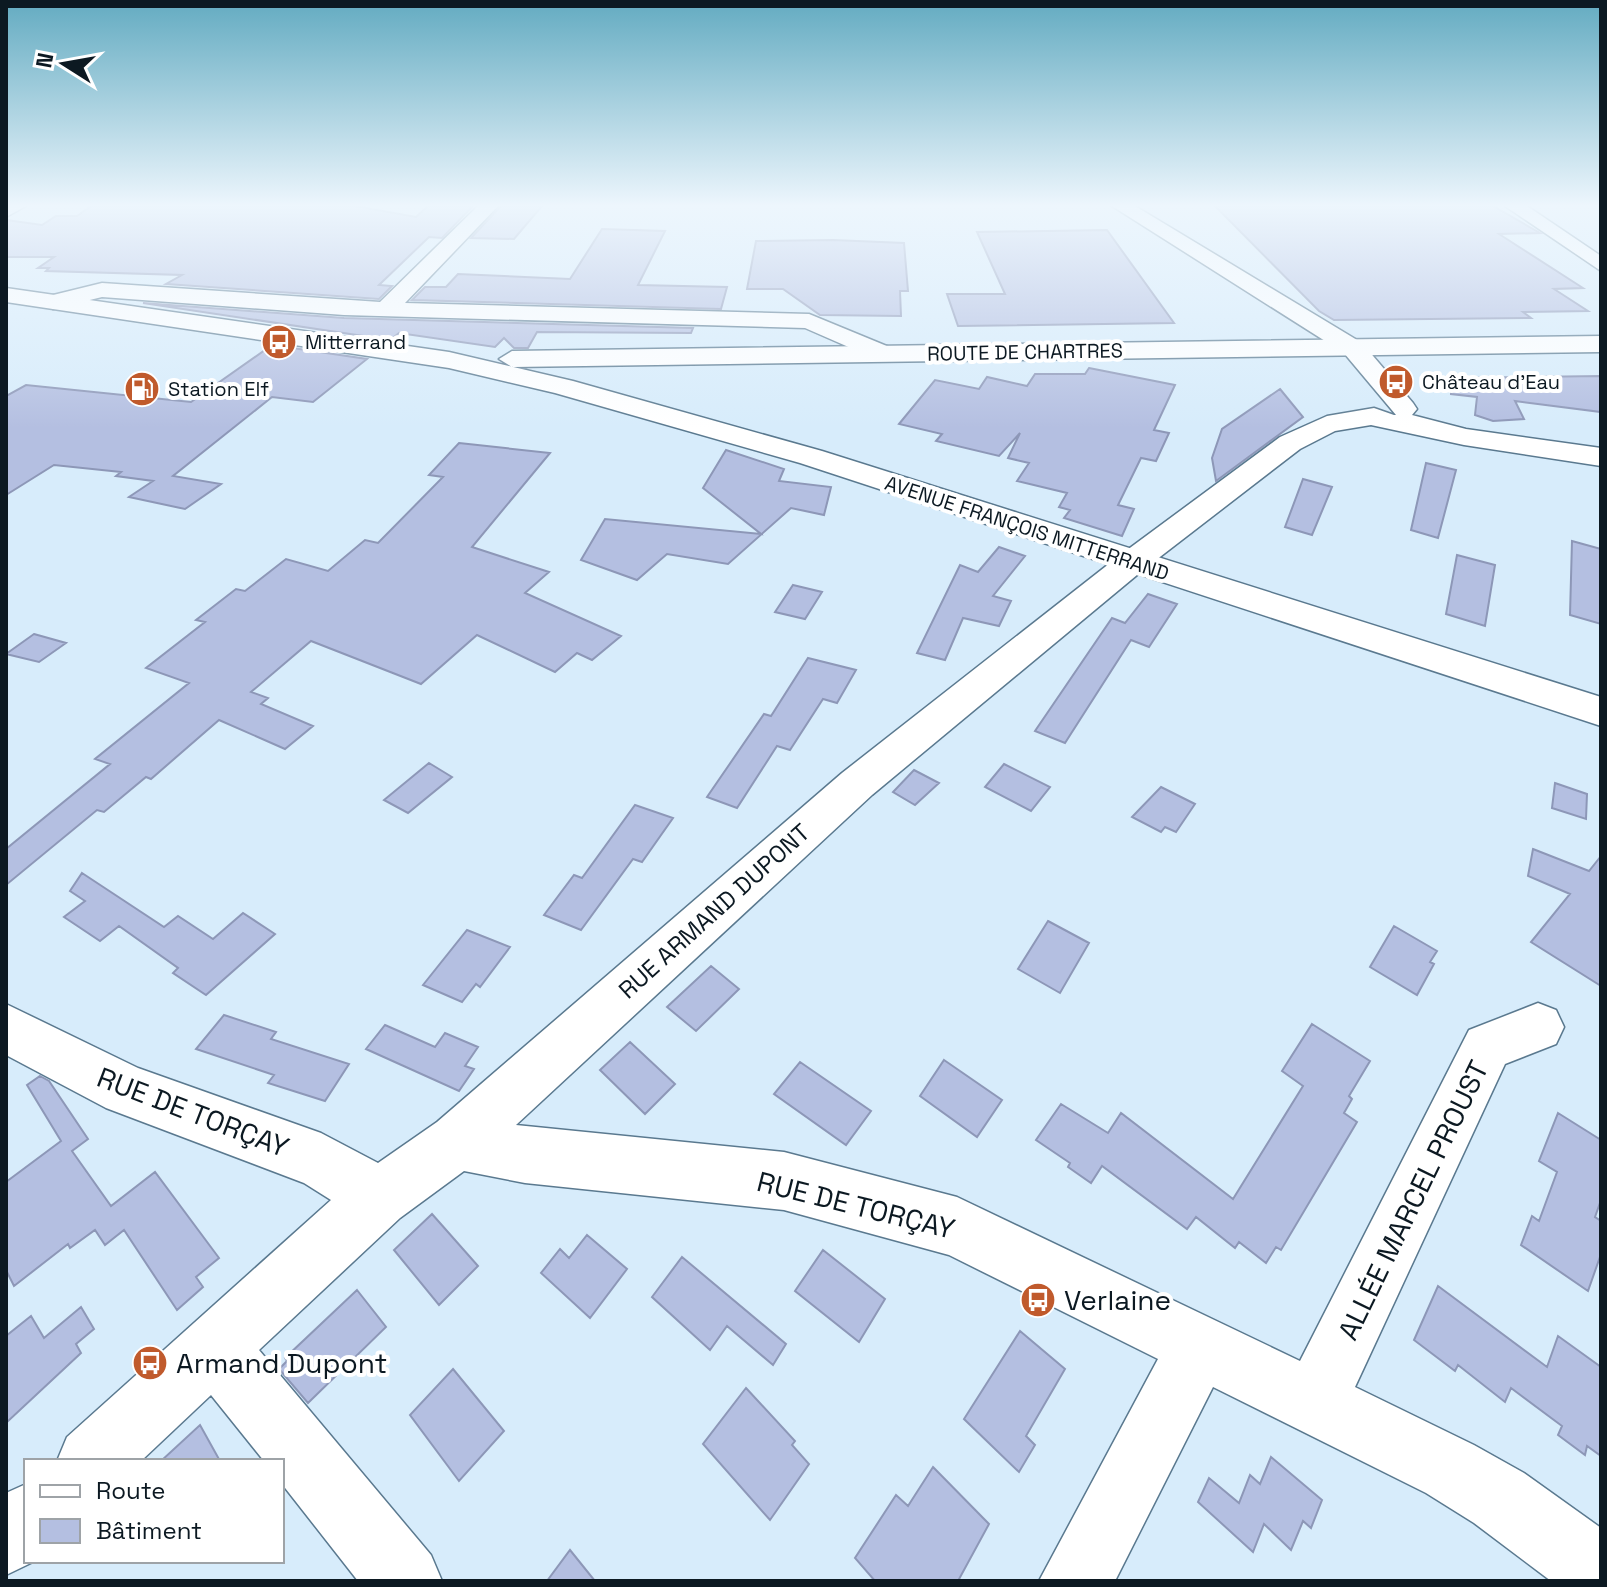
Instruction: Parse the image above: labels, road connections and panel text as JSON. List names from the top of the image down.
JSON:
{
  "streets": {
    "main road": ["ROUTE DE CHARTRES", "AVENUE FRANÇOIS MITTERRAND"],
    "street": ["RUE ARMAND DUPONT", "RUE DE TORÇAY", "ALLÉE MARCEL PROUST"]
  },
  "crossings": [
    ["ROUTE DE CHARTRES", "AVENUE FRANÇOIS MITTERRAND"],
    ["AVENUE FRANÇOIS MITTERRAND", "RUE ARMAND DUPONT"],
    ["RUE ARMAND DUPONT", "RUE DE TORÇAY"],
    ["RUE DE TORÇAY", "ALLÉE MARCEL PROUST"]
  ],
  "places": {
    "bus stop": [
      "Mitterrand",
      "Château d'Eau",
      "Verlaine",
      "Armand Dupont"
    ],
    "fuel station": ["Station Elf"]
  },
  "legend": ["Route", "Bâtiment"],
  "north": "left"
}
